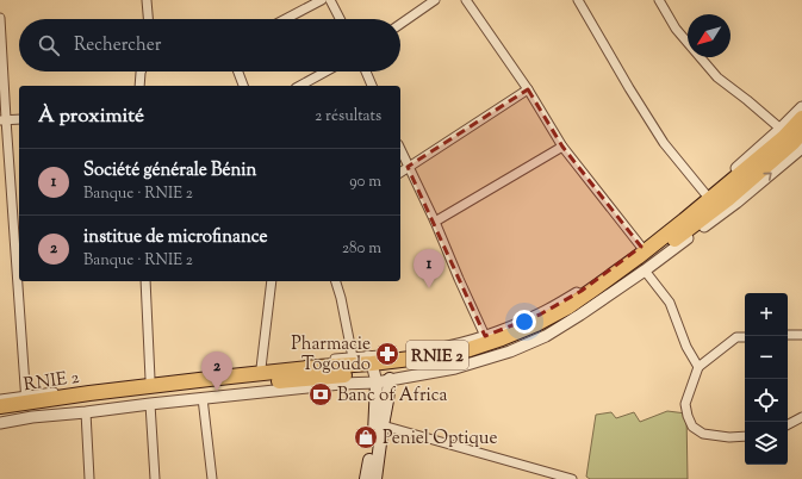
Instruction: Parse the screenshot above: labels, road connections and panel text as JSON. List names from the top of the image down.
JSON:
{
  "streets": {
    "highway": ["RNIE 2"]
  },
  "places": {
    "pharmacy": ["Pharmacie Togoudo"],
    "bank": ["Banc of Africa"],
    "shop": ["Peniel Optique"]
  },
  "north": "bottom left",
  "page": {
    "search": "Rechercher",
    "heading": ["À proximité", "2 résultats"],
    "list": [
      {
        "mark": "1",
        "name": "Société générale Bénin",
        "note": "Banque · RNIE 2",
        "value": "90 m"
      },
      {
        "mark": "2",
        "name": "institue de microfinance",
        "note": "Banque · RNIE 2",
        "value": "280 m"
      }
    ],
    "pins": ["1", "2"],
    "map_buttons": ["+", "−"]
  }
}
